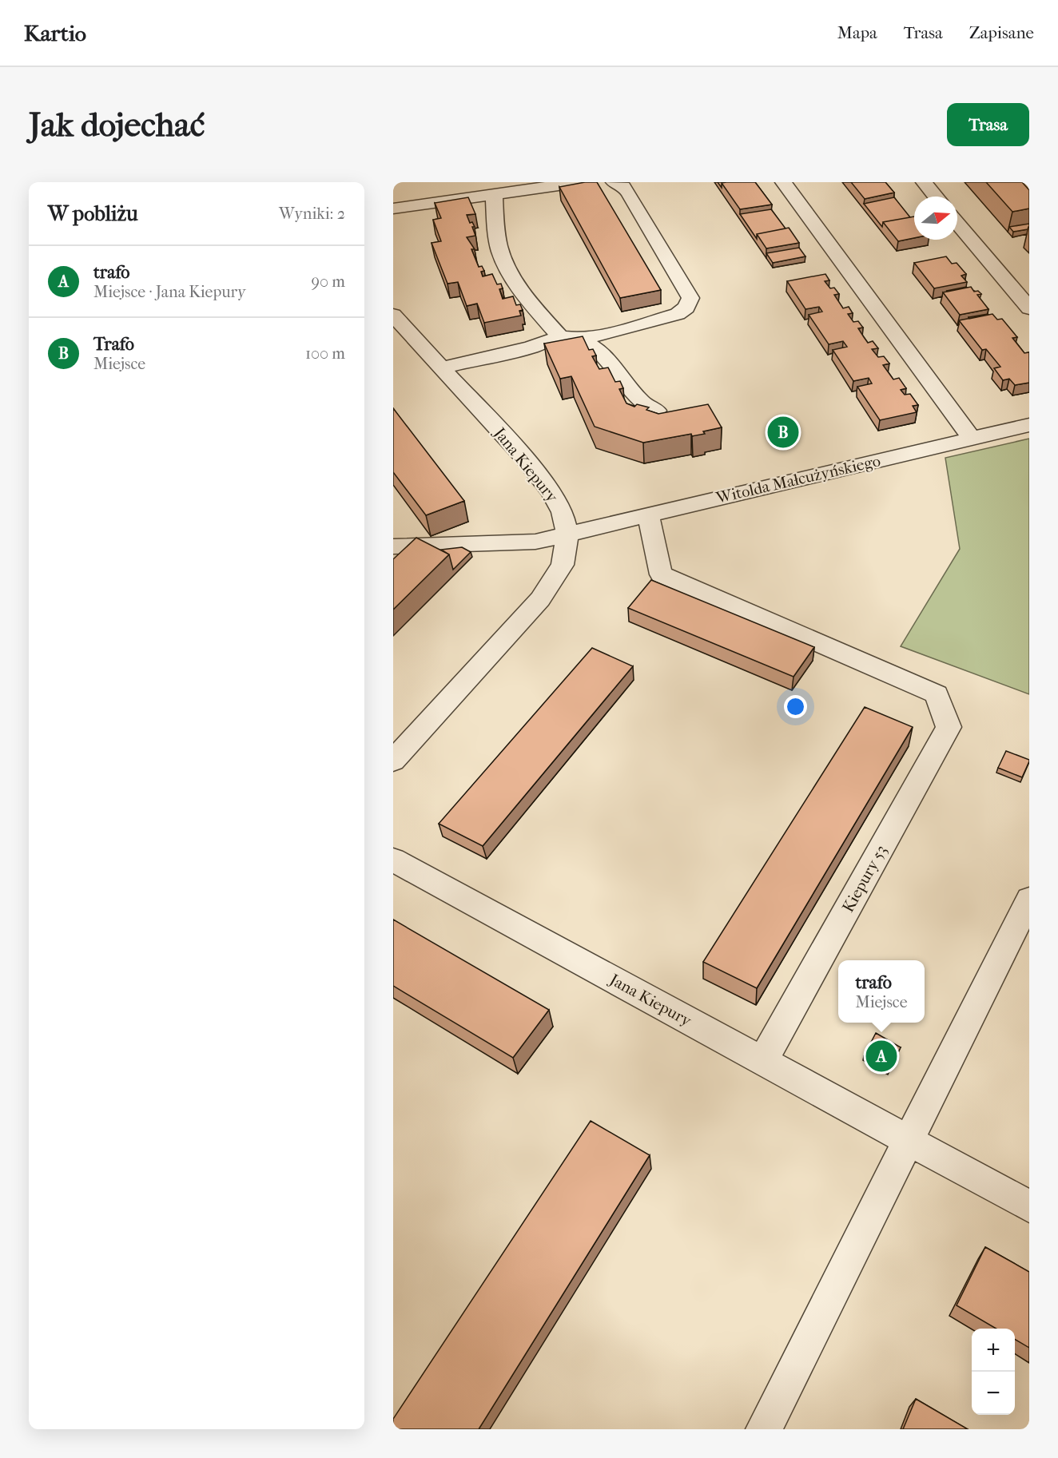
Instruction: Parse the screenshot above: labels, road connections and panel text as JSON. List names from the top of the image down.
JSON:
{
  "streets": {
    "street": ["Jana Kiepury", "Witolda Małcużyńskiego", "Kiepury 53"]
  },
  "crossings": [
    ["Jana Kiepury", "Witolda Małcużyńskiego"],
    ["Jana Kiepury", "Kiepury 53"],
    ["Witolda Małcużyńskiego", "Kiepury 53"]
  ],
  "north": "right",
  "page": {
    "header": "Kartio",
    "nav": ["Mapa", "Trasa", "Zapisane"],
    "buttons": "Trasa",
    "title": "Jak dojechać",
    "heading": ["W pobliżu", "Wyniki: 2"],
    "list": [
      {
        "mark": "A",
        "name": "trafo",
        "note": "Miejsce · Jana Kiepury",
        "value": "90 m"
      },
      {
        "mark": "B",
        "name": "Trafo",
        "note": "Miejsce",
        "value": "100 m"
      }
    ],
    "pins": ["B", "A"],
    "popup": ["trafo", "Miejsce"],
    "map_buttons": ["+", "−"]
  }
}
